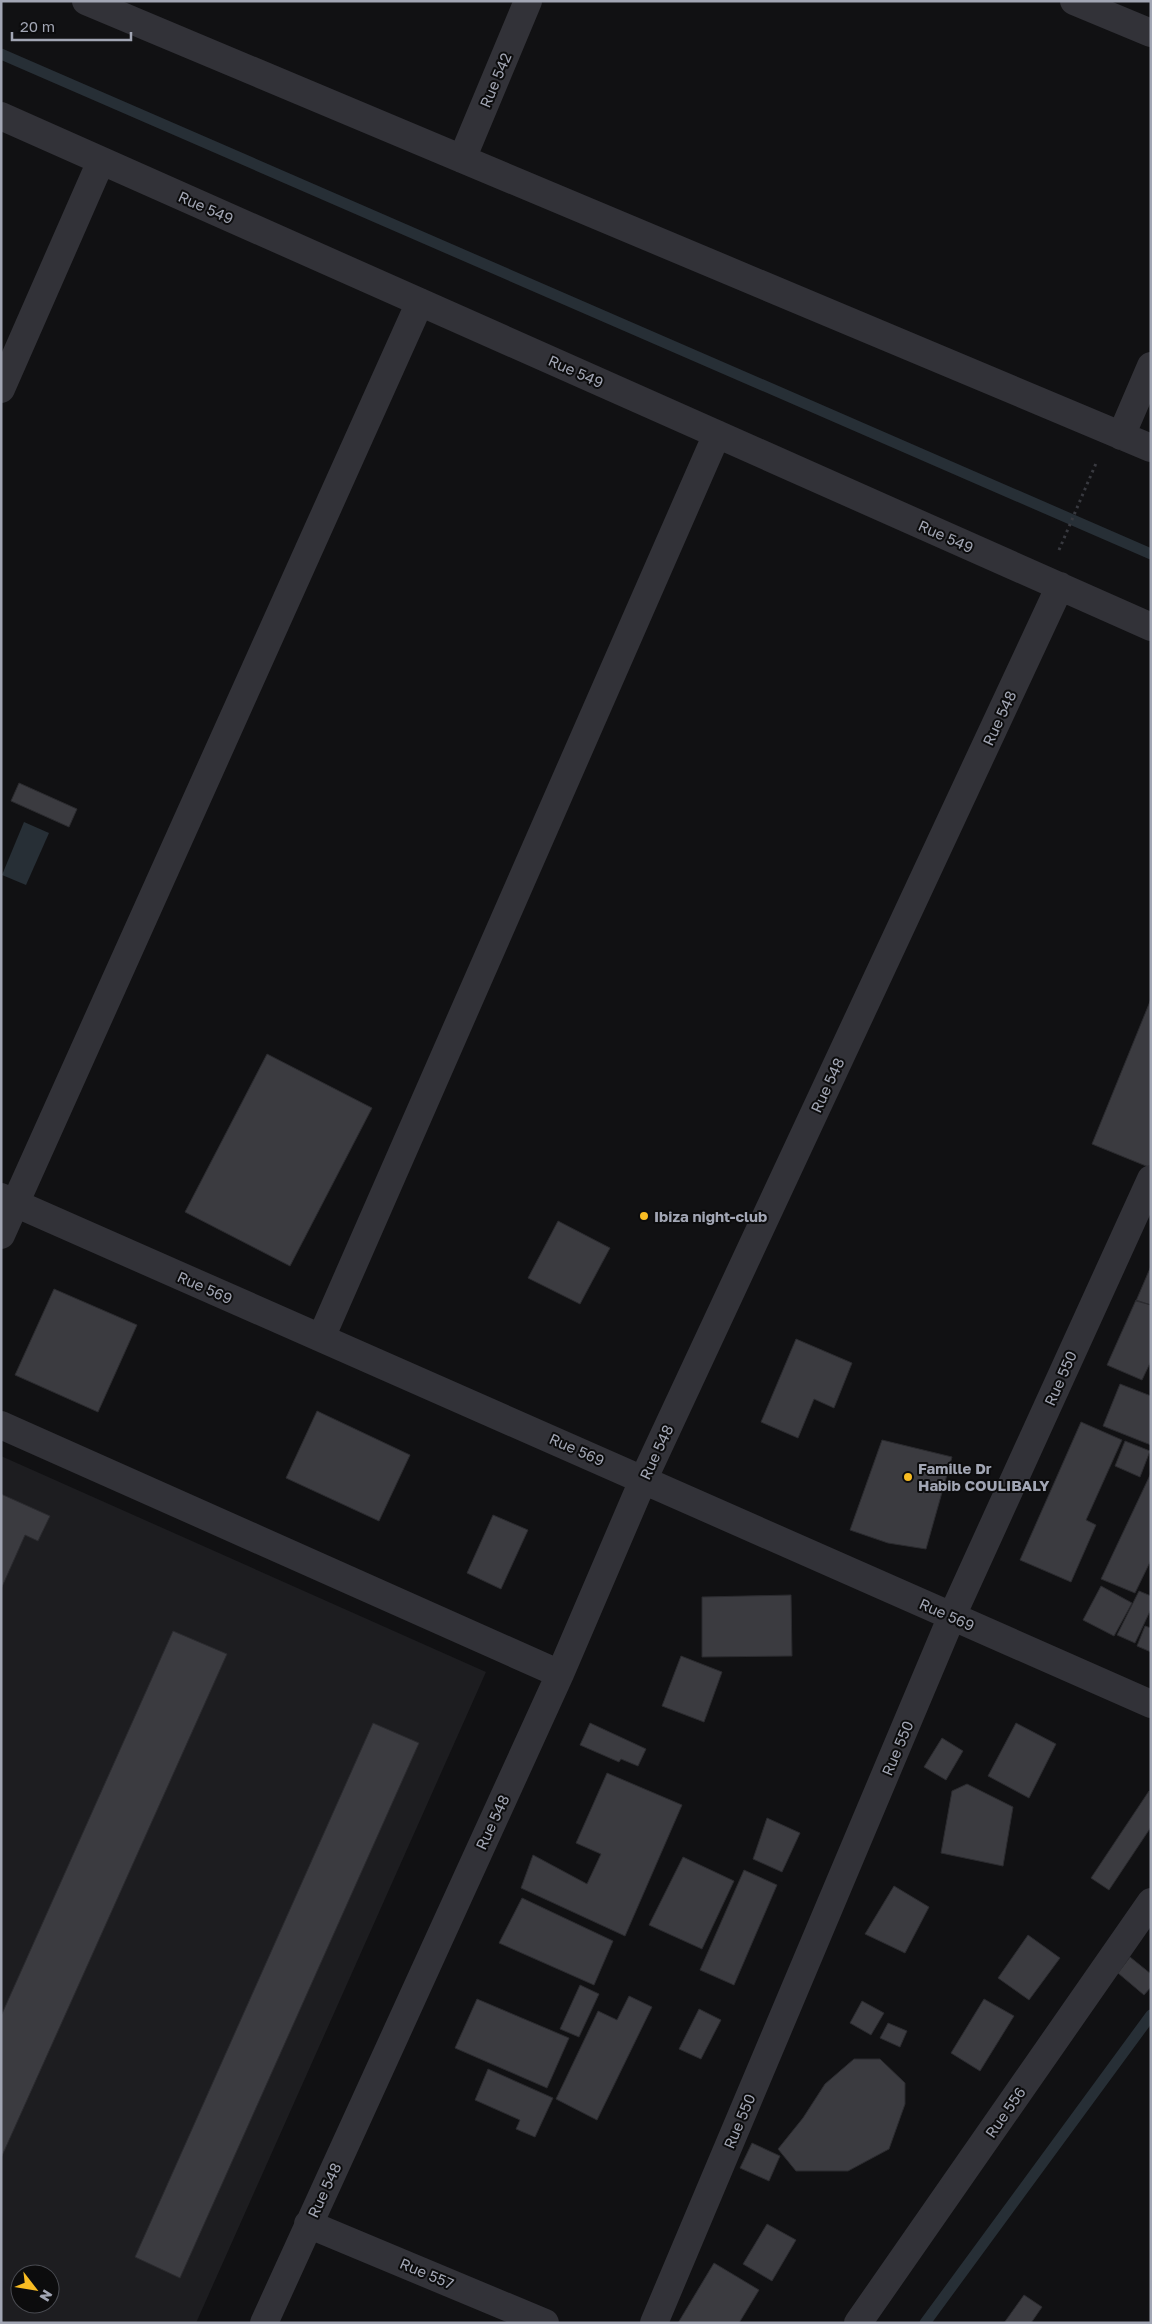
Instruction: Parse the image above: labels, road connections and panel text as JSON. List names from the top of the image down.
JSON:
{
  "streets": {
    "street": [
      "Rue 542",
      "Rue 549",
      "Rue 548",
      "Rue 569",
      "Rue 550",
      "Rue 556",
      "Rue 557"
    ]
  },
  "crossings": [
    ["Rue 549", "Rue 548"],
    ["Rue 548", "Rue 569"],
    ["Rue 548", "Rue 557"],
    ["Rue 569", "Rue 550"]
  ],
  "places": ["Ibiza night-club", "Famille Dr Habib COULIBALY"],
  "scale_bar": "20 m",
  "north": "bottom right"
}
